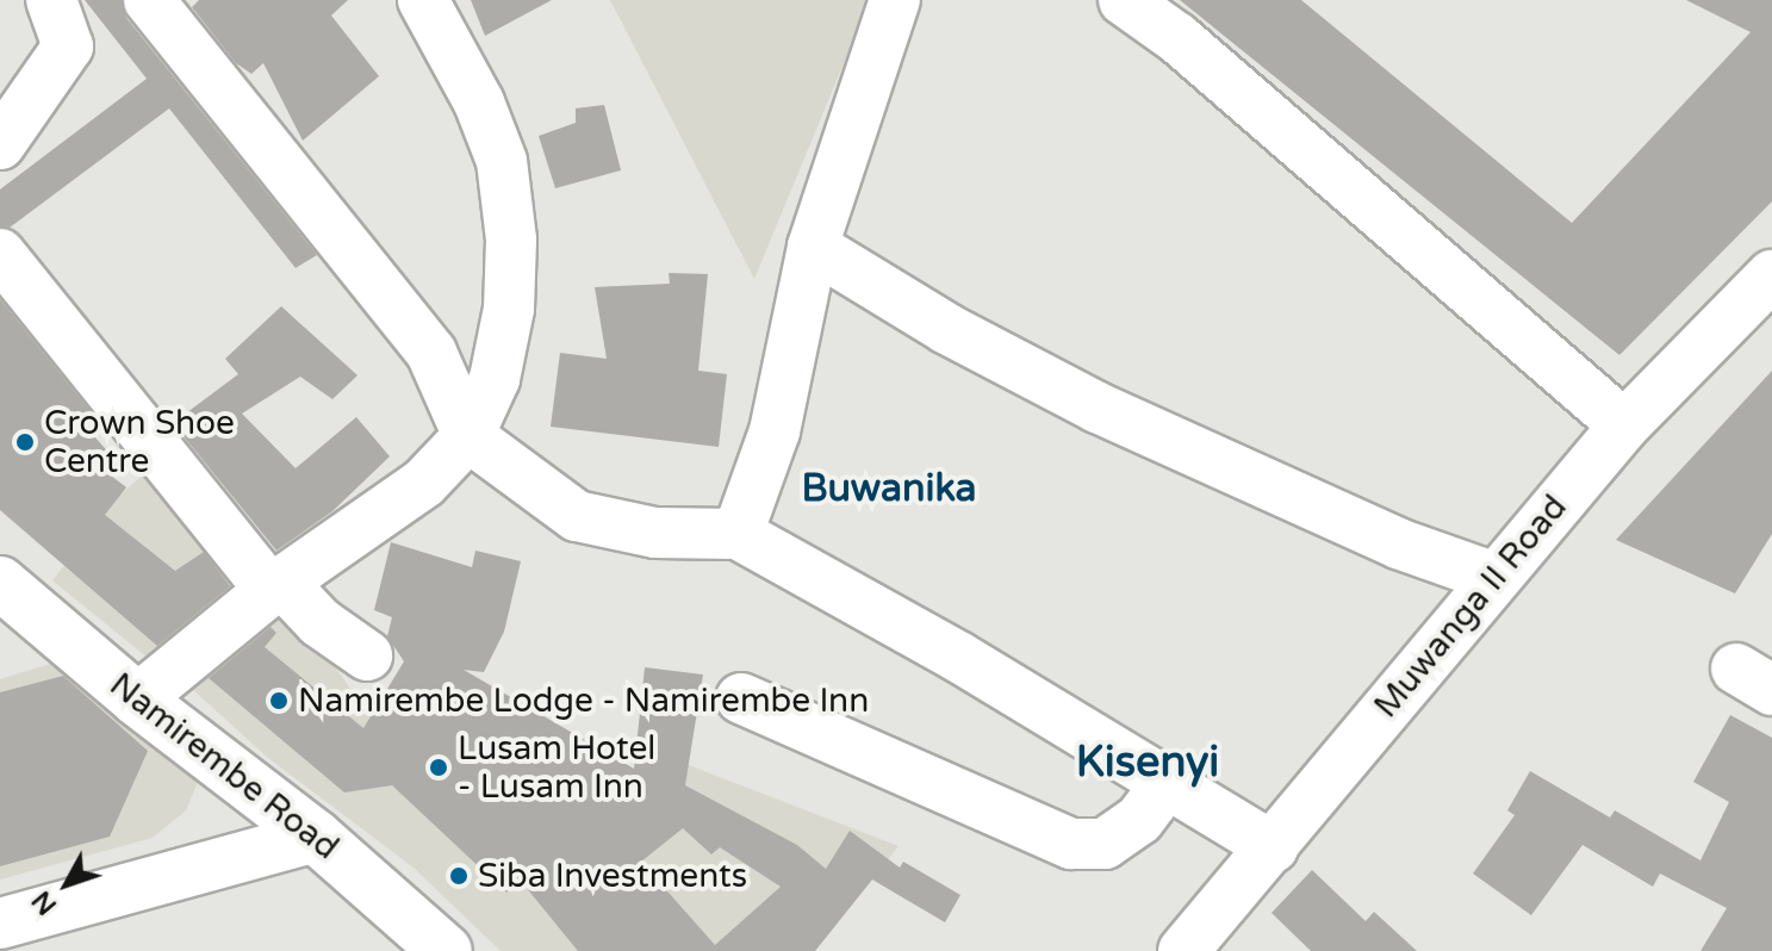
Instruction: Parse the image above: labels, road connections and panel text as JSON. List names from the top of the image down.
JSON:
{
  "streets": {
    "main road": ["Namirembe Road"],
    "street": ["Muwanga II Road"]
  },
  "districts": ["Buwanika", "Kisenyi"],
  "places": [
    "Crown Shoe Centre",
    "Namirembe Lodge - Namirembe Inn",
    "Lusam Hotel - Lusam Inn",
    "Siba Investments"
  ],
  "north": "bottom left"
}
